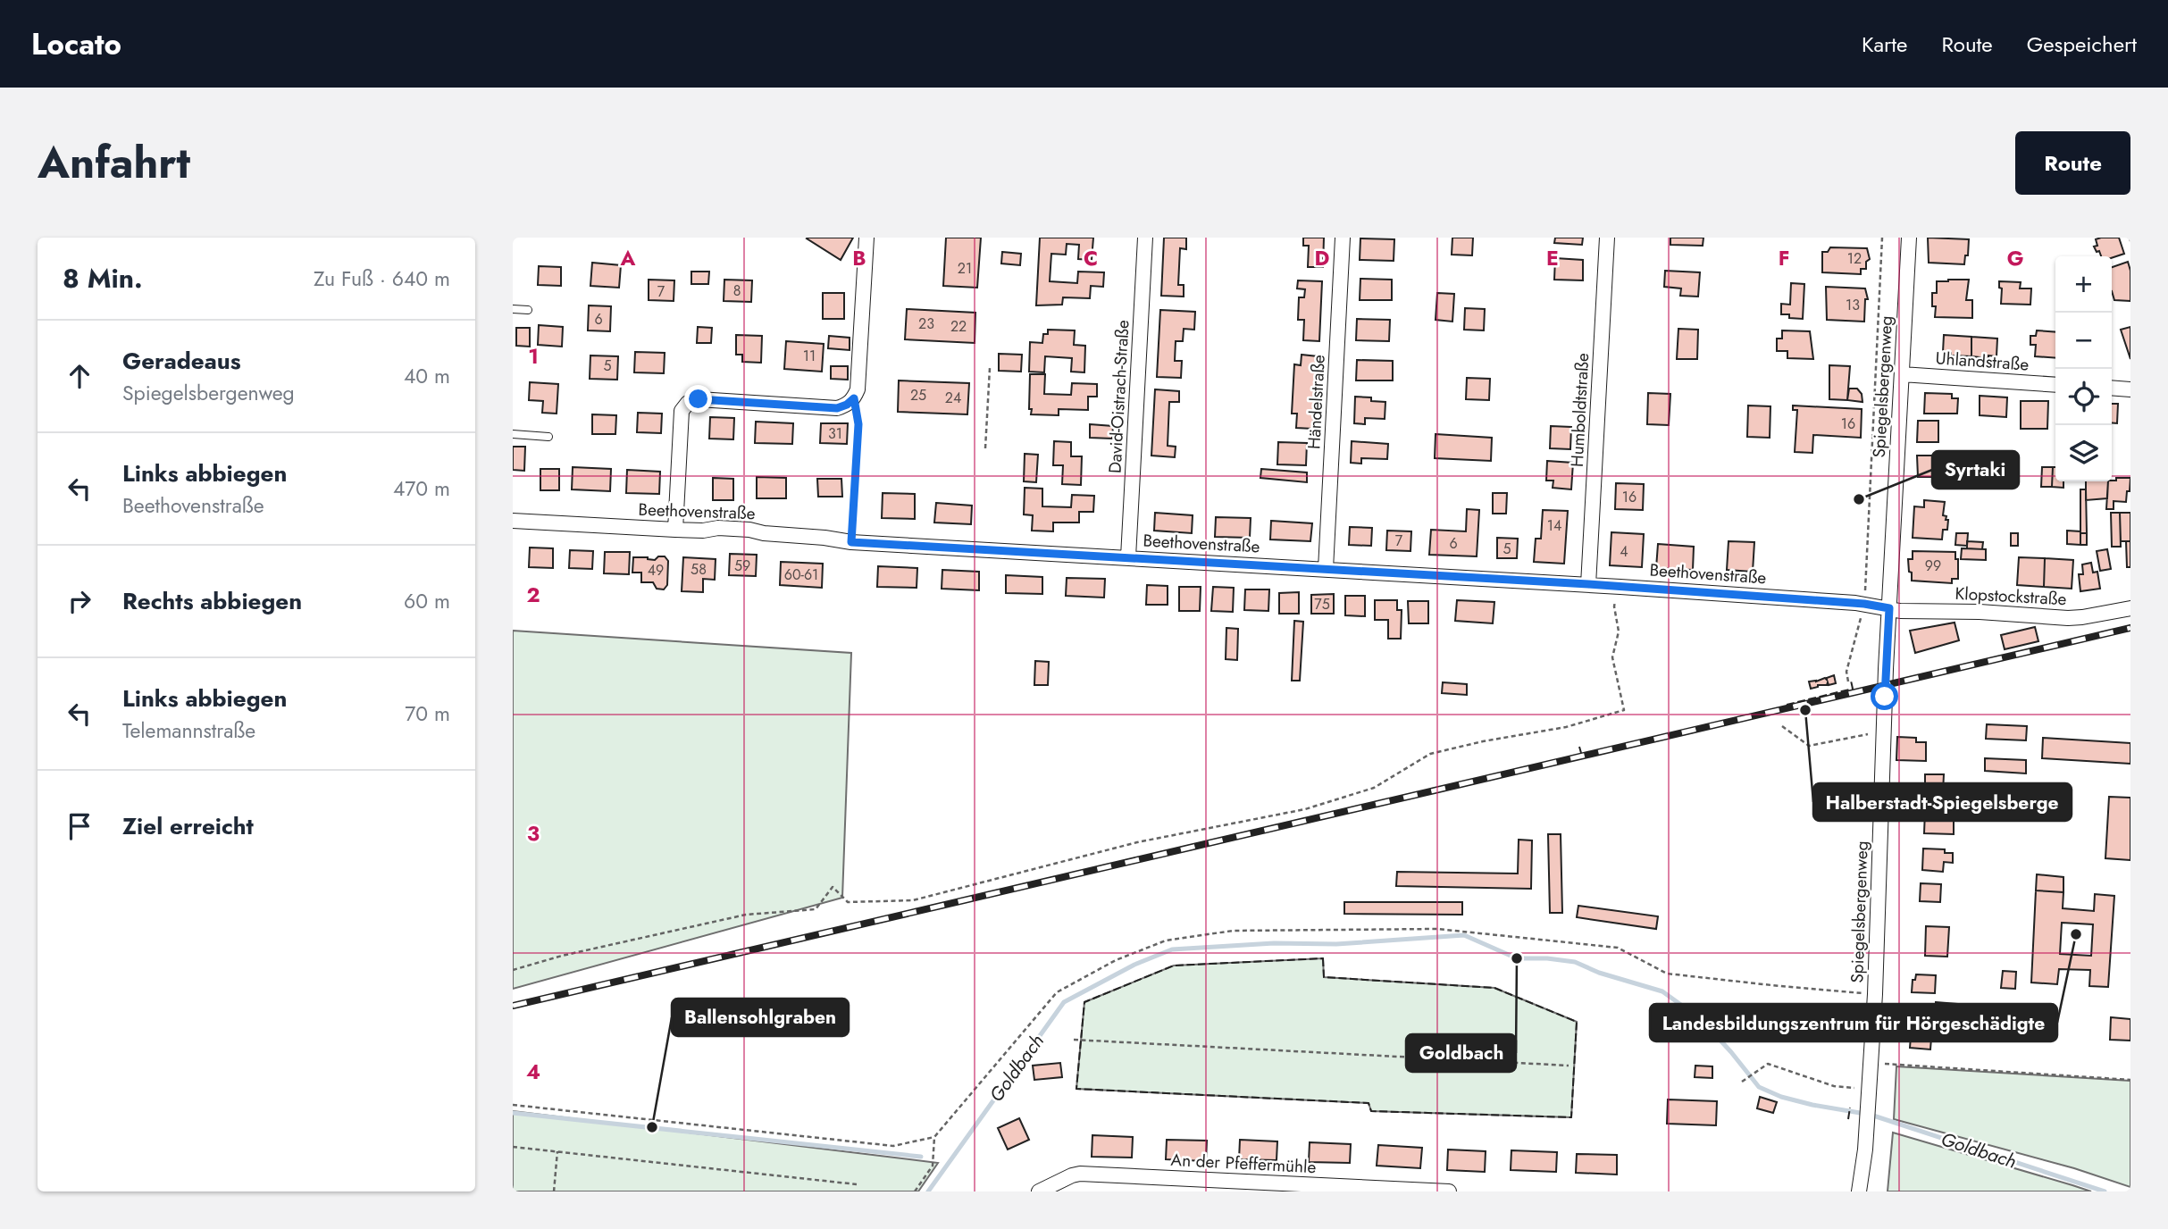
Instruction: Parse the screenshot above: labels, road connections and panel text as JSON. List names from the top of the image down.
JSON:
{
  "streets": {
    "street": [
      "Uhlandstraße",
      "Spiegelsbergenweg",
      "David-Oistrach-Straße",
      "Händelstraße",
      "Humboldtstraße",
      "Beethovenstraße",
      "Klopstockstraße",
      "An der Pfeffermühle"
    ]
  },
  "crossings": [
    ["Uhlandstraße", "Spiegelsbergenweg"],
    ["Spiegelsbergenweg", "Beethovenstraße"],
    ["Spiegelsbergenweg", "Klopstockstraße"],
    ["David-Oistrach-Straße", "Beethovenstraße"],
    ["Händelstraße", "Beethovenstraße"],
    ["Humboldtstraße", "Beethovenstraße"],
    ["Beethovenstraße", "Klopstockstraße"]
  ],
  "water": ["Goldbach"],
  "places": [
    "Syrtaki",
    "Halberstadt-Spiegelsberge",
    "Landesbildungszentrum für Hörgeschädigte",
    "Goldbach",
    "Ballensohlgraben"
  ],
  "house_numbers": [
    "12",
    "21",
    "8",
    "7",
    "13",
    "6",
    "23",
    "22",
    "11",
    "5",
    "25",
    "24",
    "16",
    "31",
    "16",
    "14",
    "7",
    "6",
    "5",
    "4",
    "59",
    "99",
    "58",
    "49",
    "60-61",
    "75"
  ],
  "page": {
    "header": "Locato",
    "nav": ["Karte", "Route", "Gespeichert"],
    "title": "Anfahrt",
    "buttons": "Route",
    "heading": ["8 Min.", "Zu Fuß · 640 m"],
    "map_buttons": ["+", "−"],
    "list": [
      ["Geradeaus", "Spiegelsbergenweg", "40 m"],
      ["Links abbiegen", "Beethovenstraße", "470 m"],
      ["Rechts abbiegen", "60 m"],
      ["Links abbiegen", "Telemannstraße", "70 m"],
      "Ziel erreicht"
    ]
  },
  "grid": {
    "columns": [
      "A",
      "B",
      "C",
      "D",
      "E",
      "F",
      "G"
    ],
    "rows": [
      "1",
      "2",
      "3",
      "4"
    ]
  }
}
